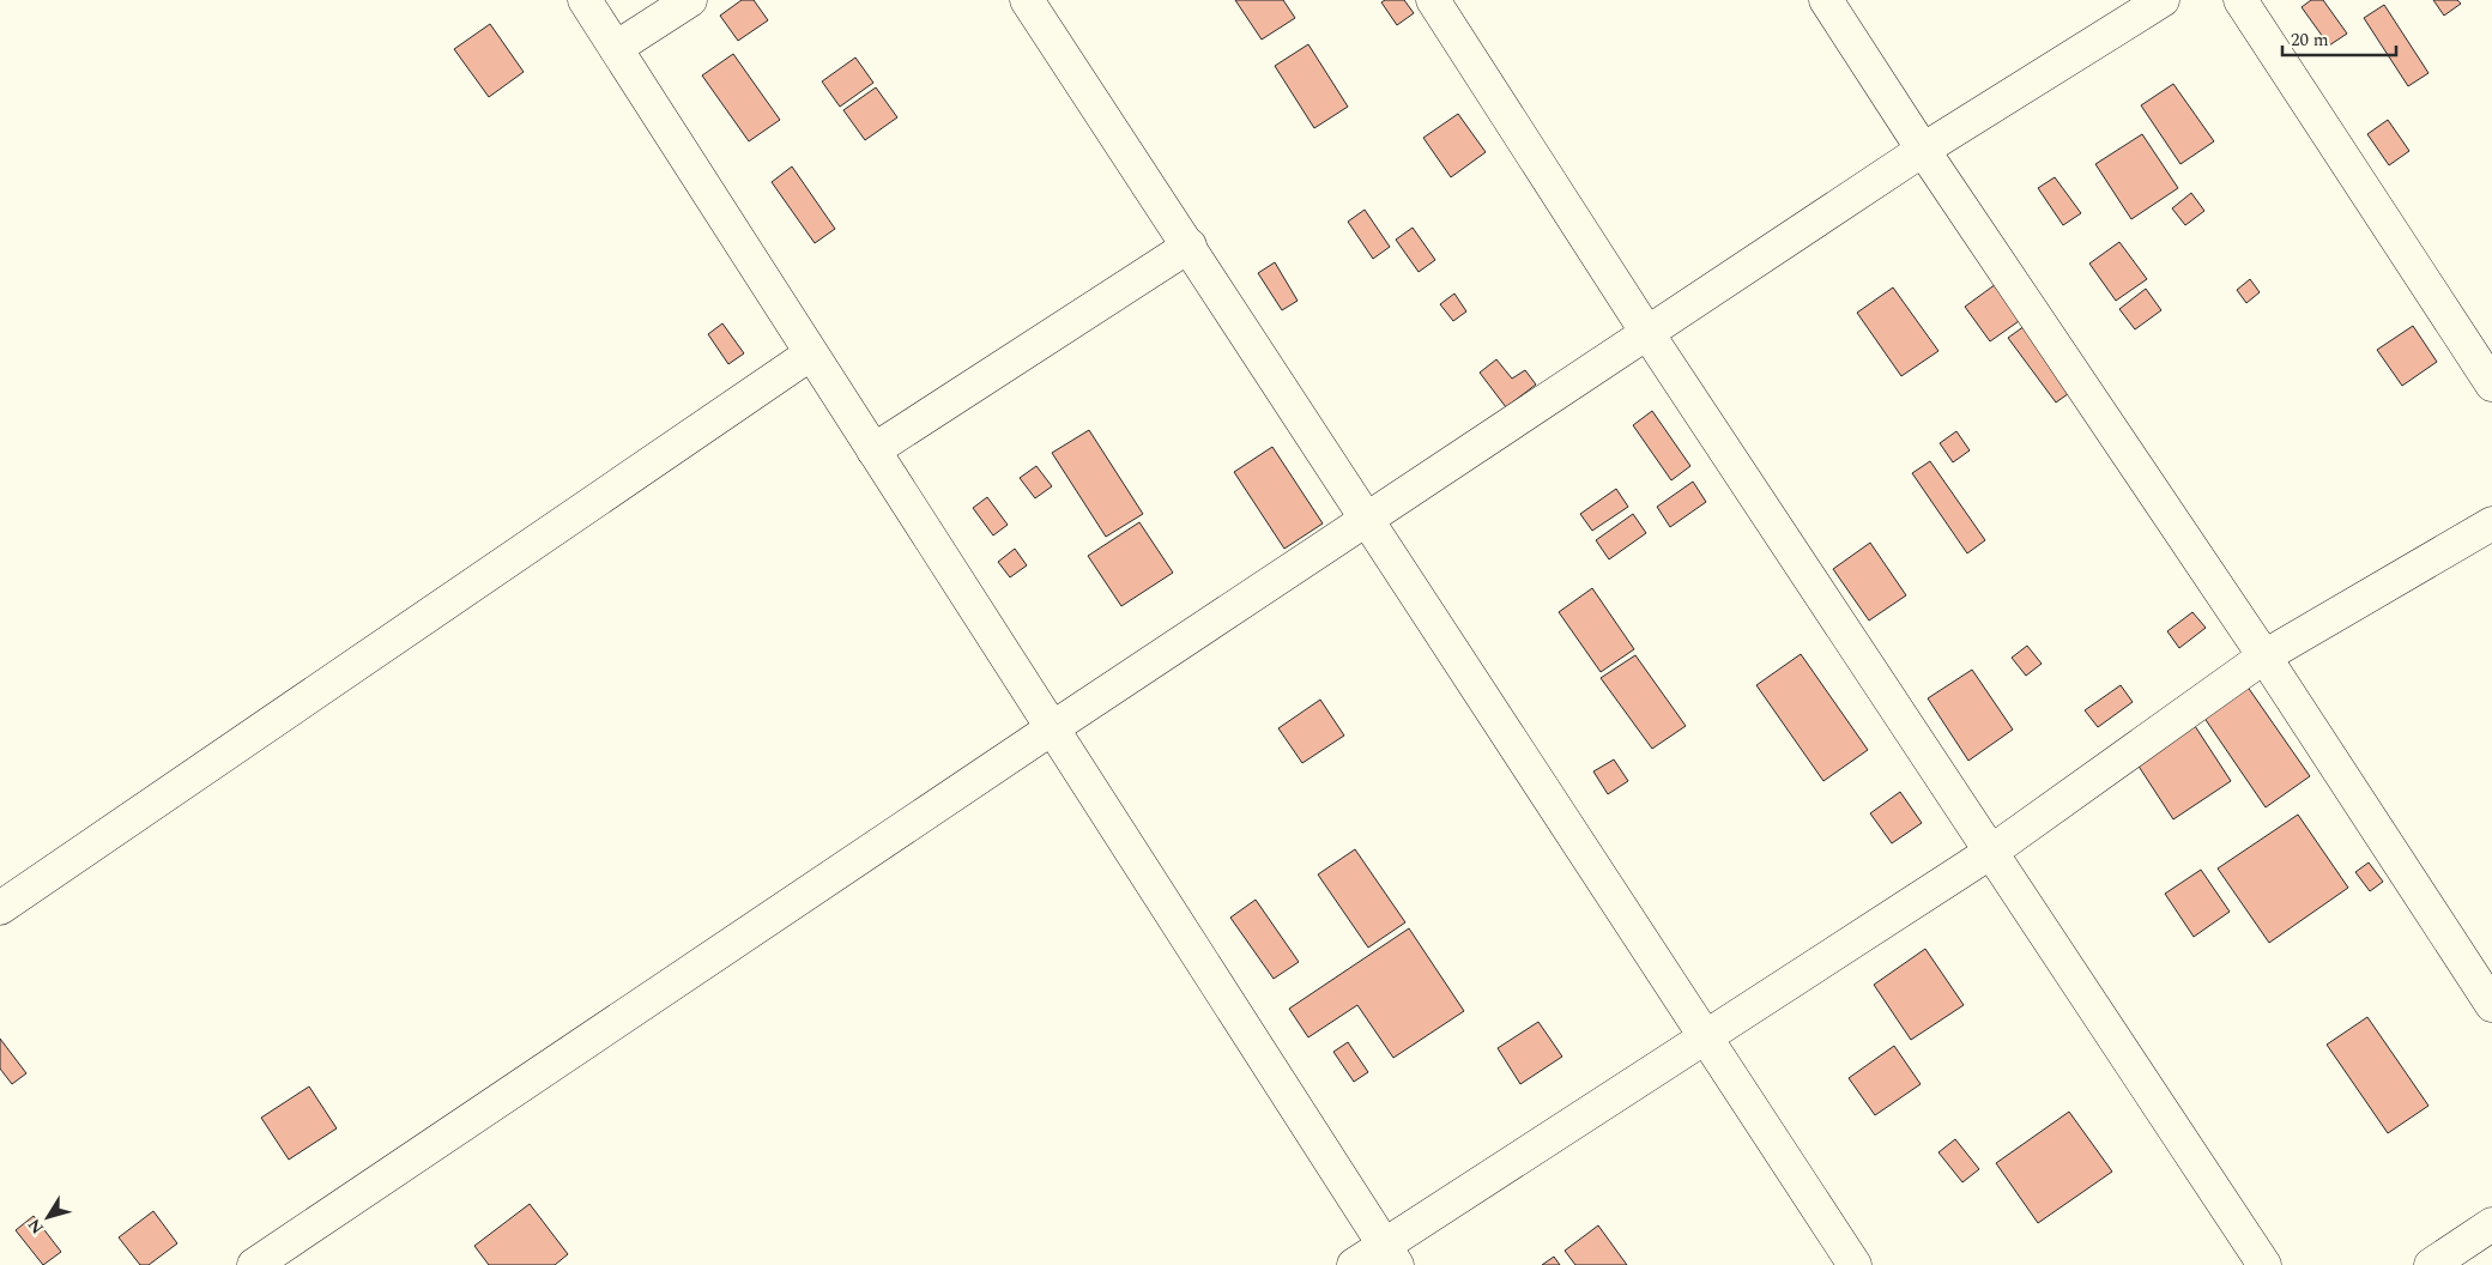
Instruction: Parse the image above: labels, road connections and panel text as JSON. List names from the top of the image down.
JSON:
{
  "scale_bar": "20 m",
  "north": "bottom left"
}
